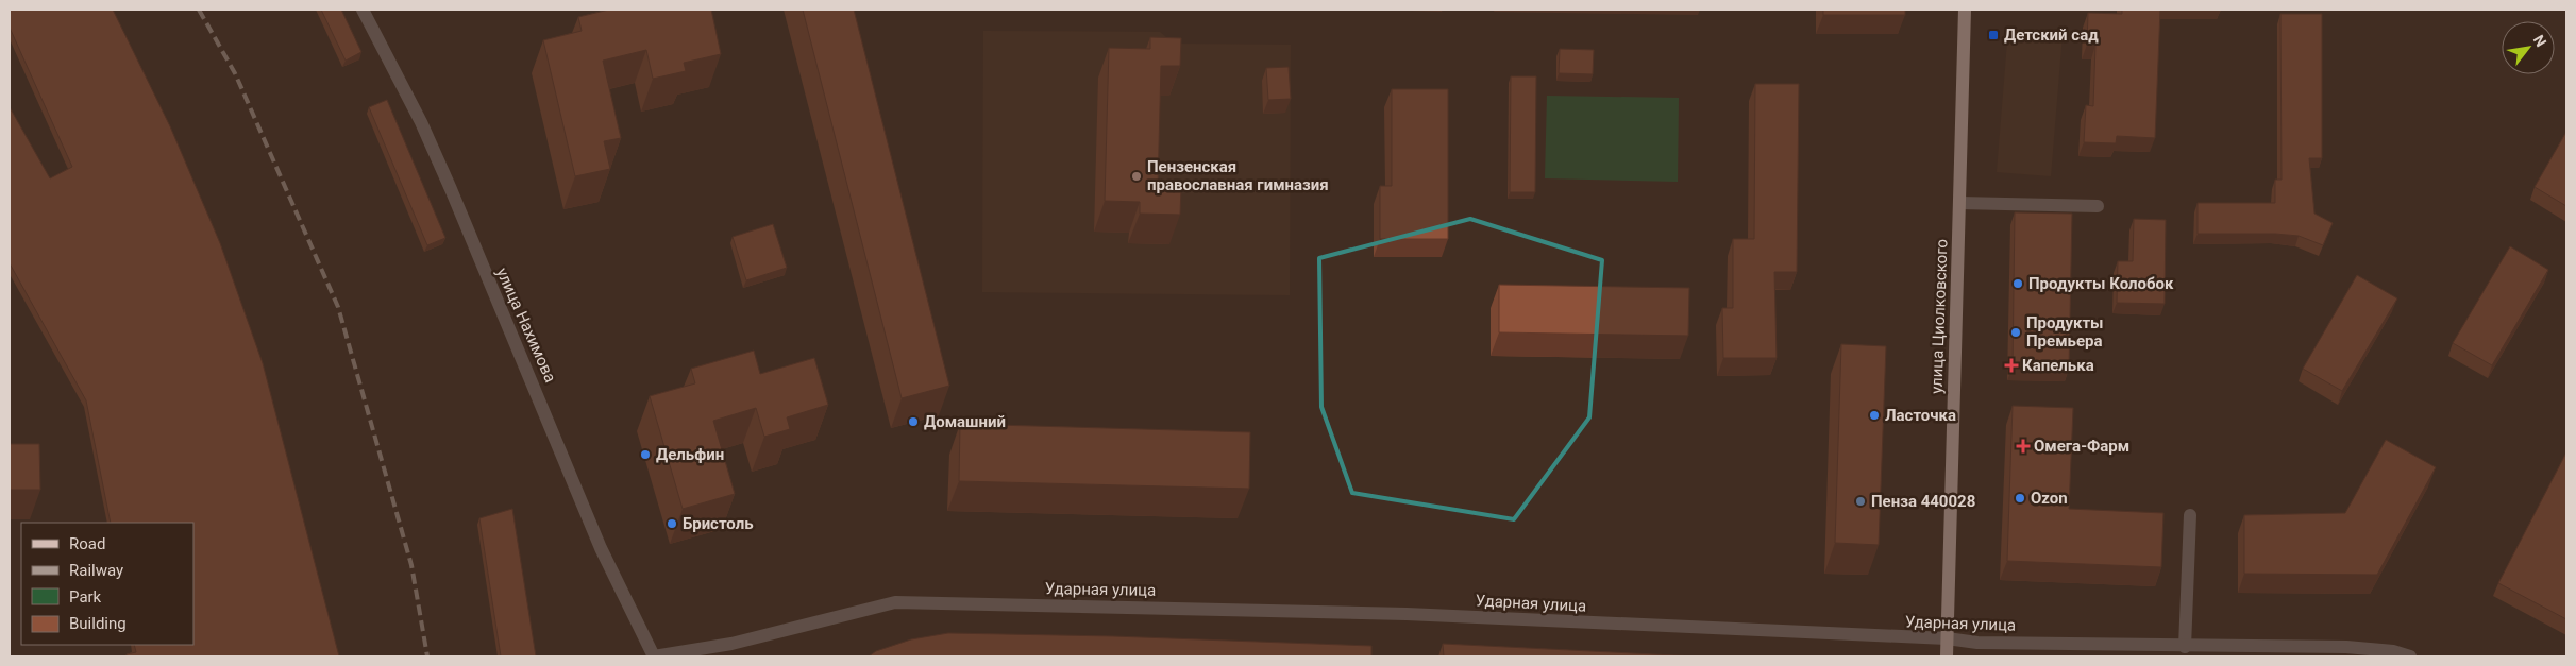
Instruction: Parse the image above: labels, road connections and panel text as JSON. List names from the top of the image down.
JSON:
{
  "streets": {
    "main road": ["улица Циолковского"],
    "street": ["улица Нахимова", "Ударная улица"]
  },
  "crossings": [
    ["улица Циолковского", "Ударная улица"],
    ["улица Нахимова", "Ударная улица"]
  ],
  "places": {
    "transit": ["Детский сад"],
    "other": [
      "Пензенская православная гимназия",
      "Продукты Колобок",
      "Продукты Премьера",
      "Ласточка",
      "Домашний",
      "Дельфин",
      "Ozon",
      "Пенза 440028",
      "Бристоль"
    ],
    "health": ["Капелька", "Омега-Фарм"]
  },
  "legend": [
    "Road",
    "Railway",
    "Park",
    "Building"
  ],
  "north": "top right"
}
